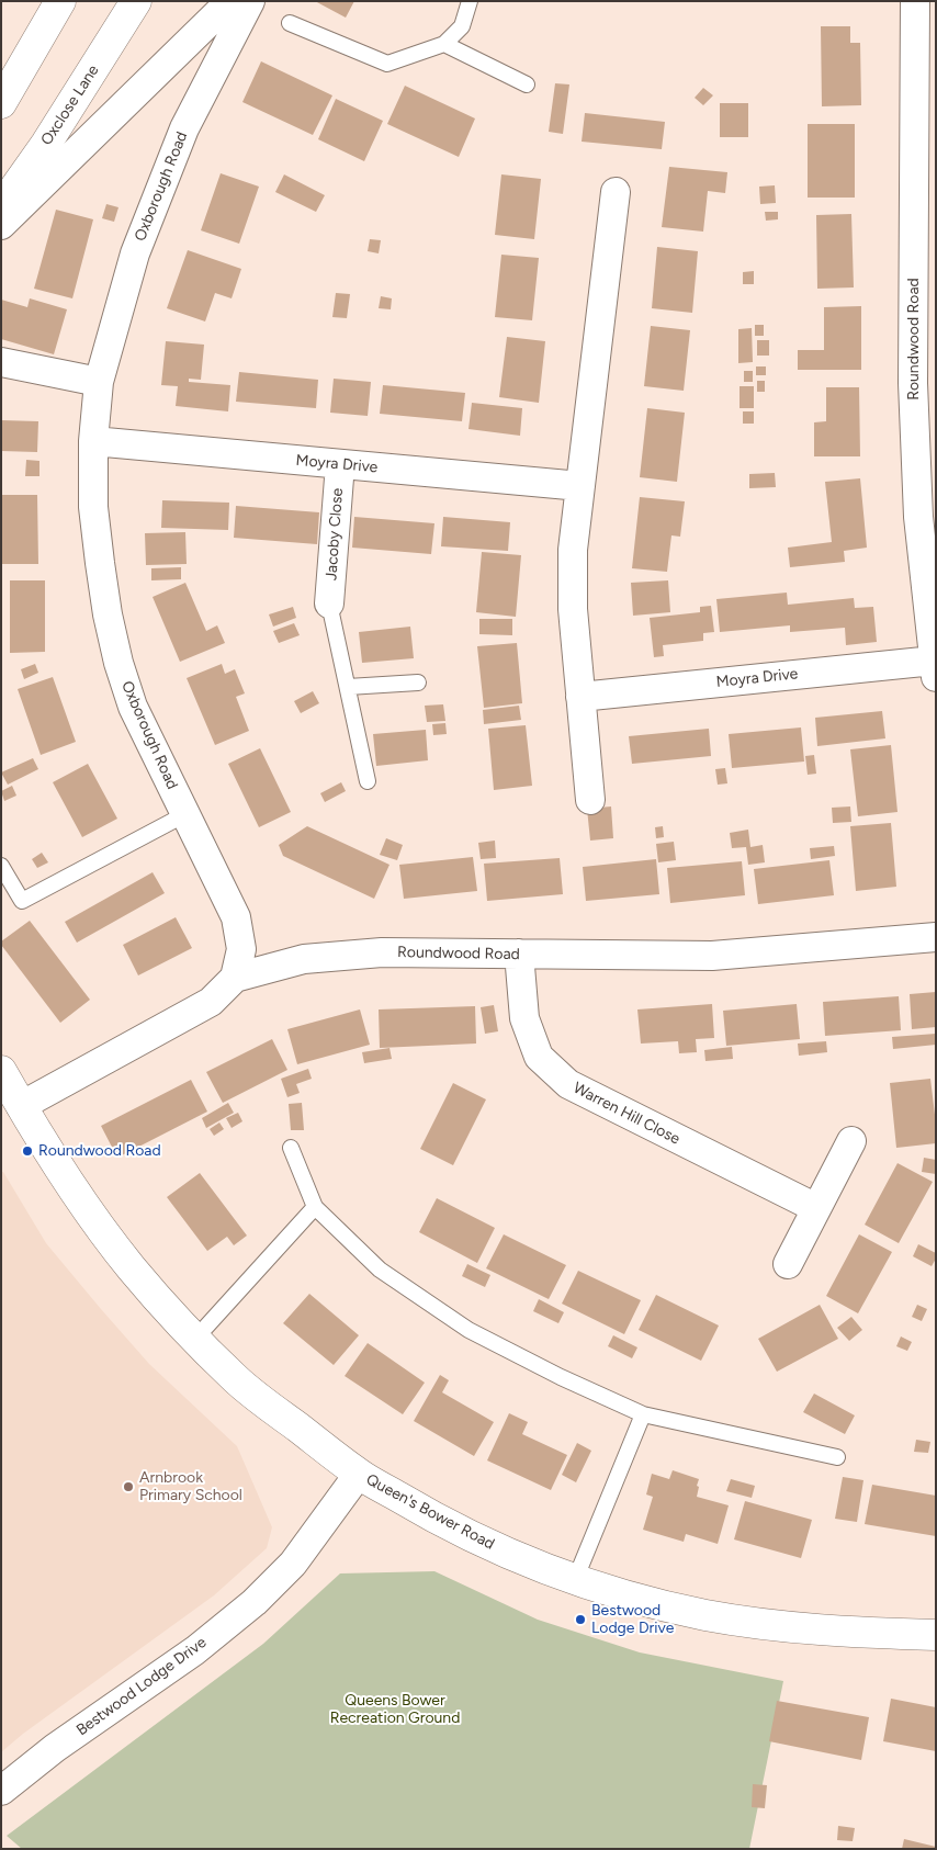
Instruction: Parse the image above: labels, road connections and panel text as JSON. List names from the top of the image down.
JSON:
{
  "streets": {
    "street": [
      "Oxclose Lane",
      "Oxborough Road",
      "Roundwood Road",
      "Moyra Drive",
      "Jacoby Close",
      "Warren Hill Close",
      "Queen's Bower Road",
      "Bestwood Lodge Drive"
    ]
  },
  "crossings": [
    ["Oxborough Road", "Roundwood Road"],
    ["Oxborough Road", "Moyra Drive"],
    ["Roundwood Road", "Moyra Drive"],
    ["Roundwood Road", "Warren Hill Close"],
    ["Roundwood Road", "Queen's Bower Road"],
    ["Moyra Drive", "Jacoby Close"],
    ["Queen's Bower Road", "Bestwood Lodge Drive"]
  ],
  "parks": ["Queens Bower Recreation Ground"],
  "places": ["Roundwood Road", "Arnbrook Primary School", "Bestwood Lodge Drive"]
}
